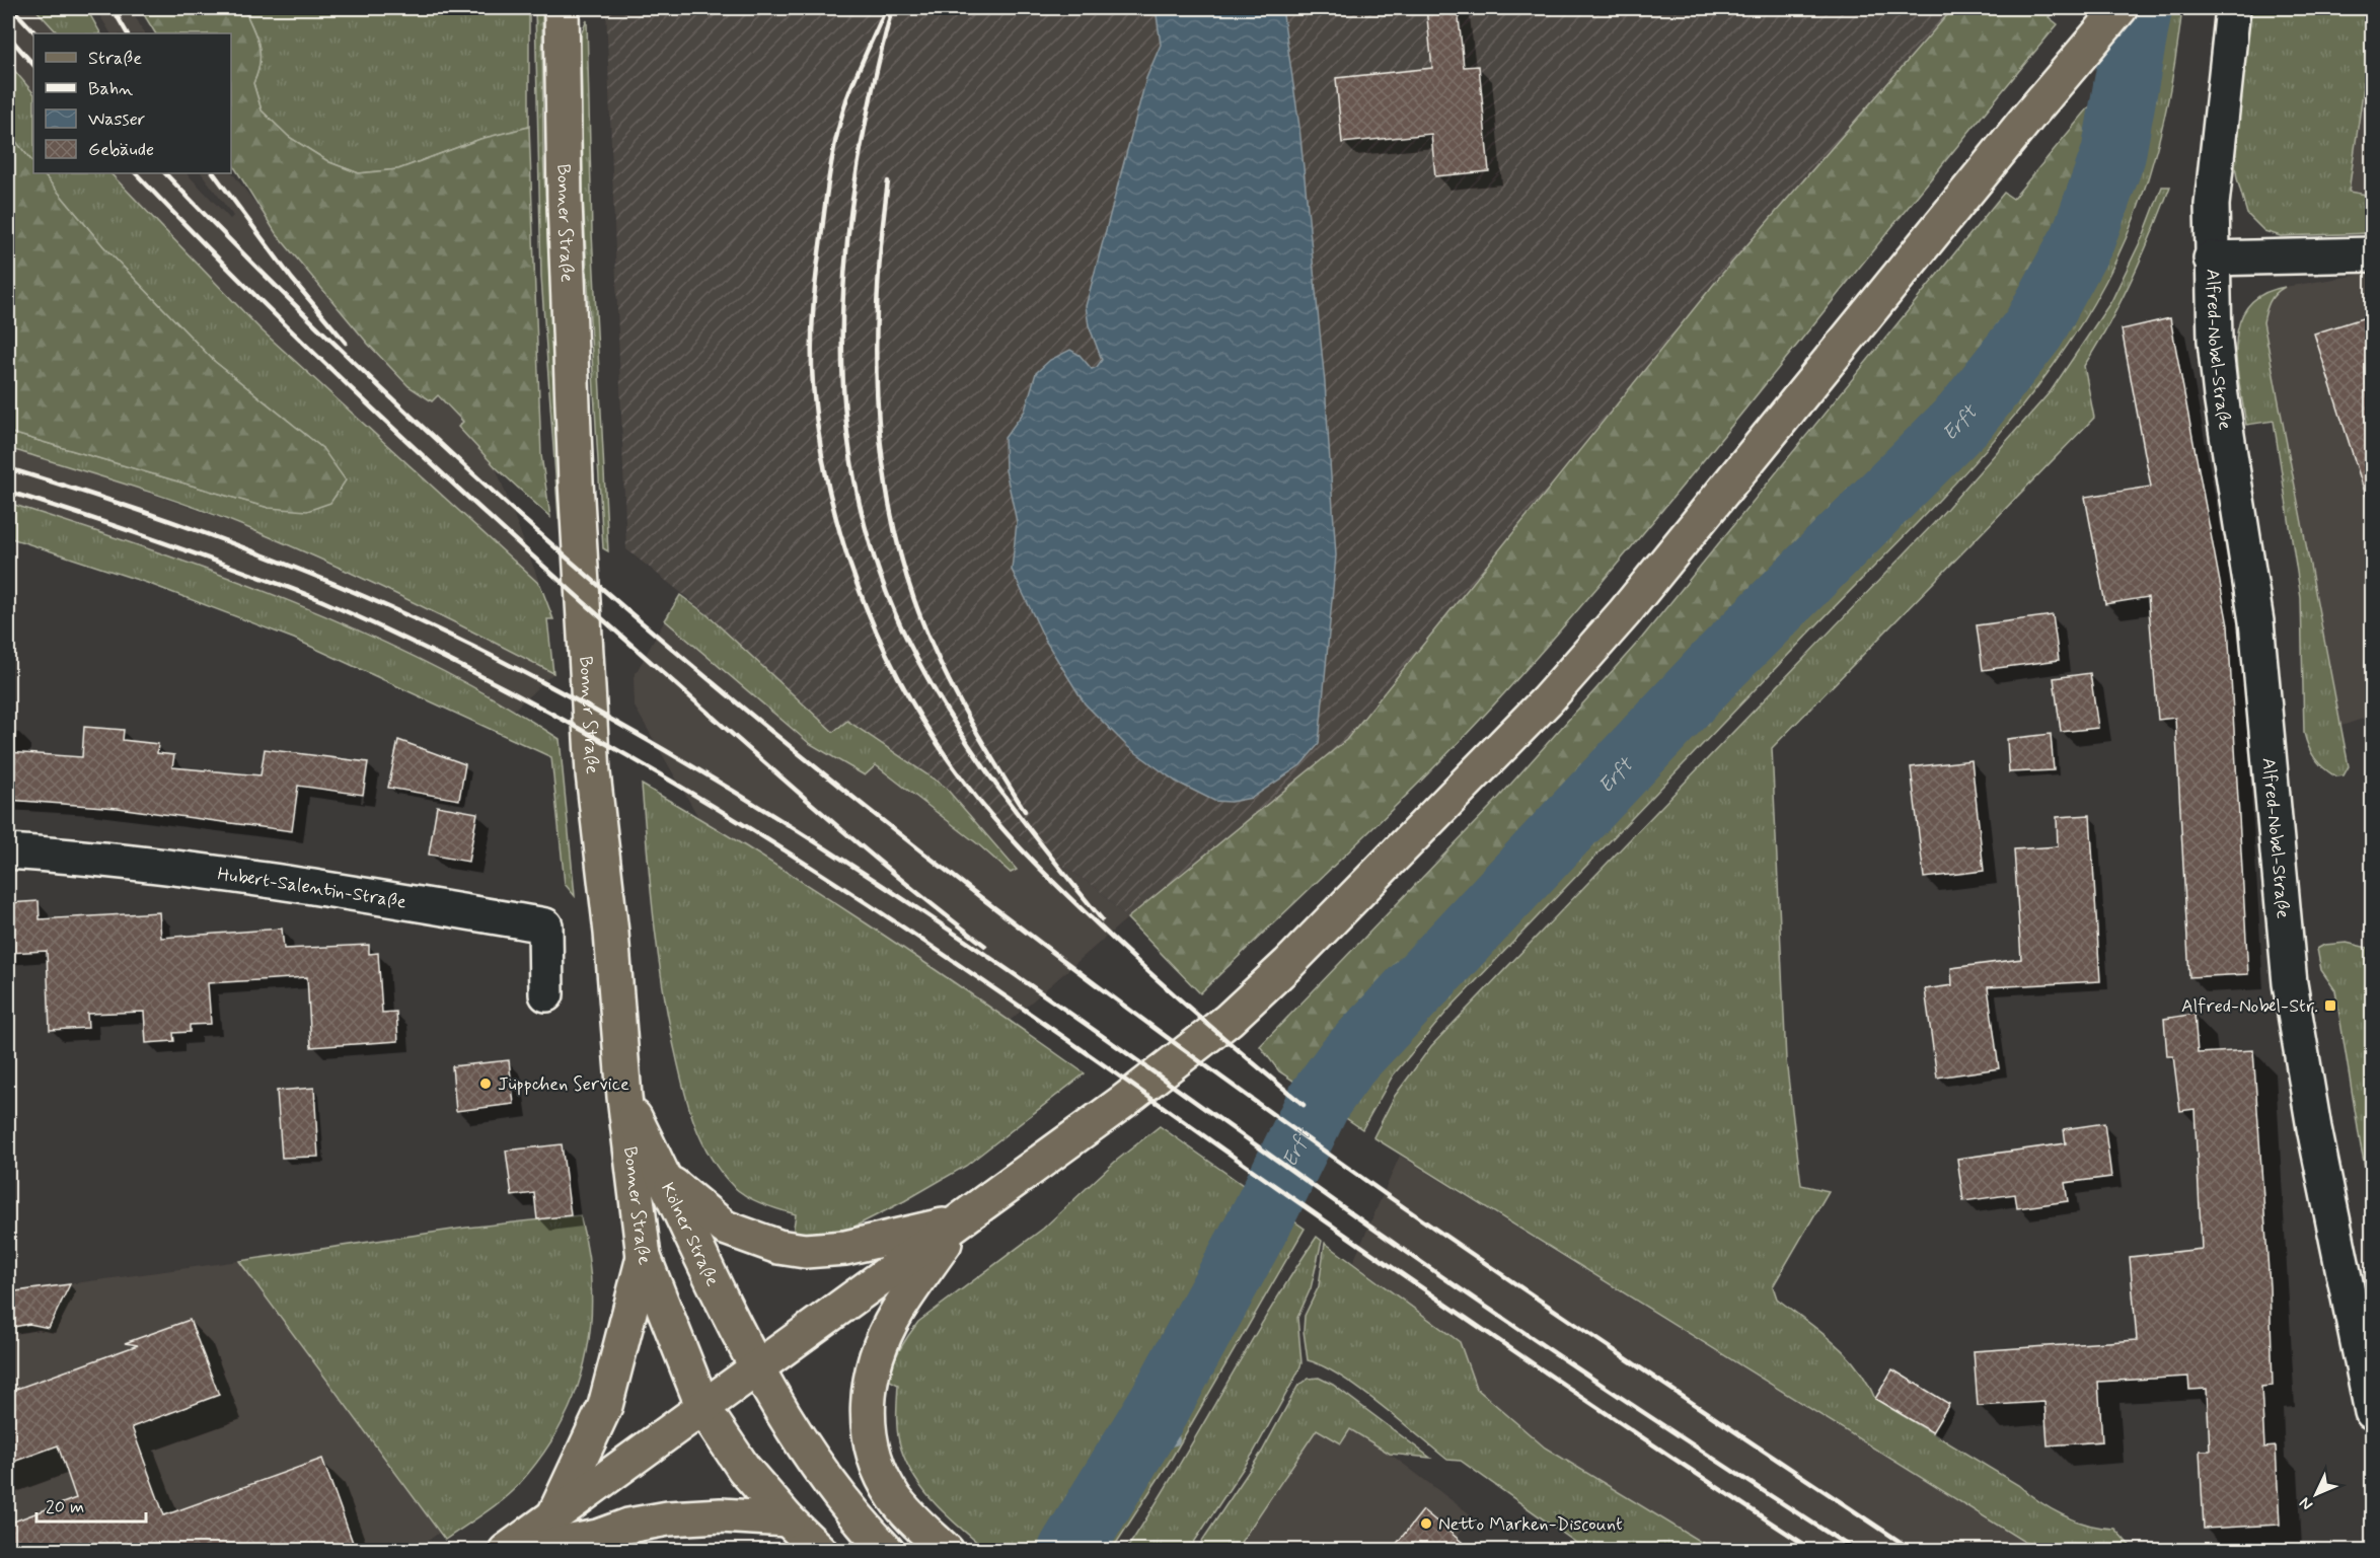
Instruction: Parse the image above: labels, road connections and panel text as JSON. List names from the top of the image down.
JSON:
{
  "streets": {
    "main road": ["Bonner Straße", "Kölner Straße"],
    "street": ["Alfred-Nobel-Straße", "Hubert-Salentin-Straße"]
  },
  "crossings": [
    ["Bonner Straße", "Kölner Straße"]
  ],
  "water": ["Erft"],
  "places": {
    "transit": ["Alfred-Nobel-Str."],
    "other": ["Jüppchen Service", "Netto Marken-Discount"]
  },
  "legend": [
    "Straße",
    "Bahn",
    "Wasser",
    "Gebäude"
  ],
  "scale_bar": "20 m",
  "north": "bottom left"
}
